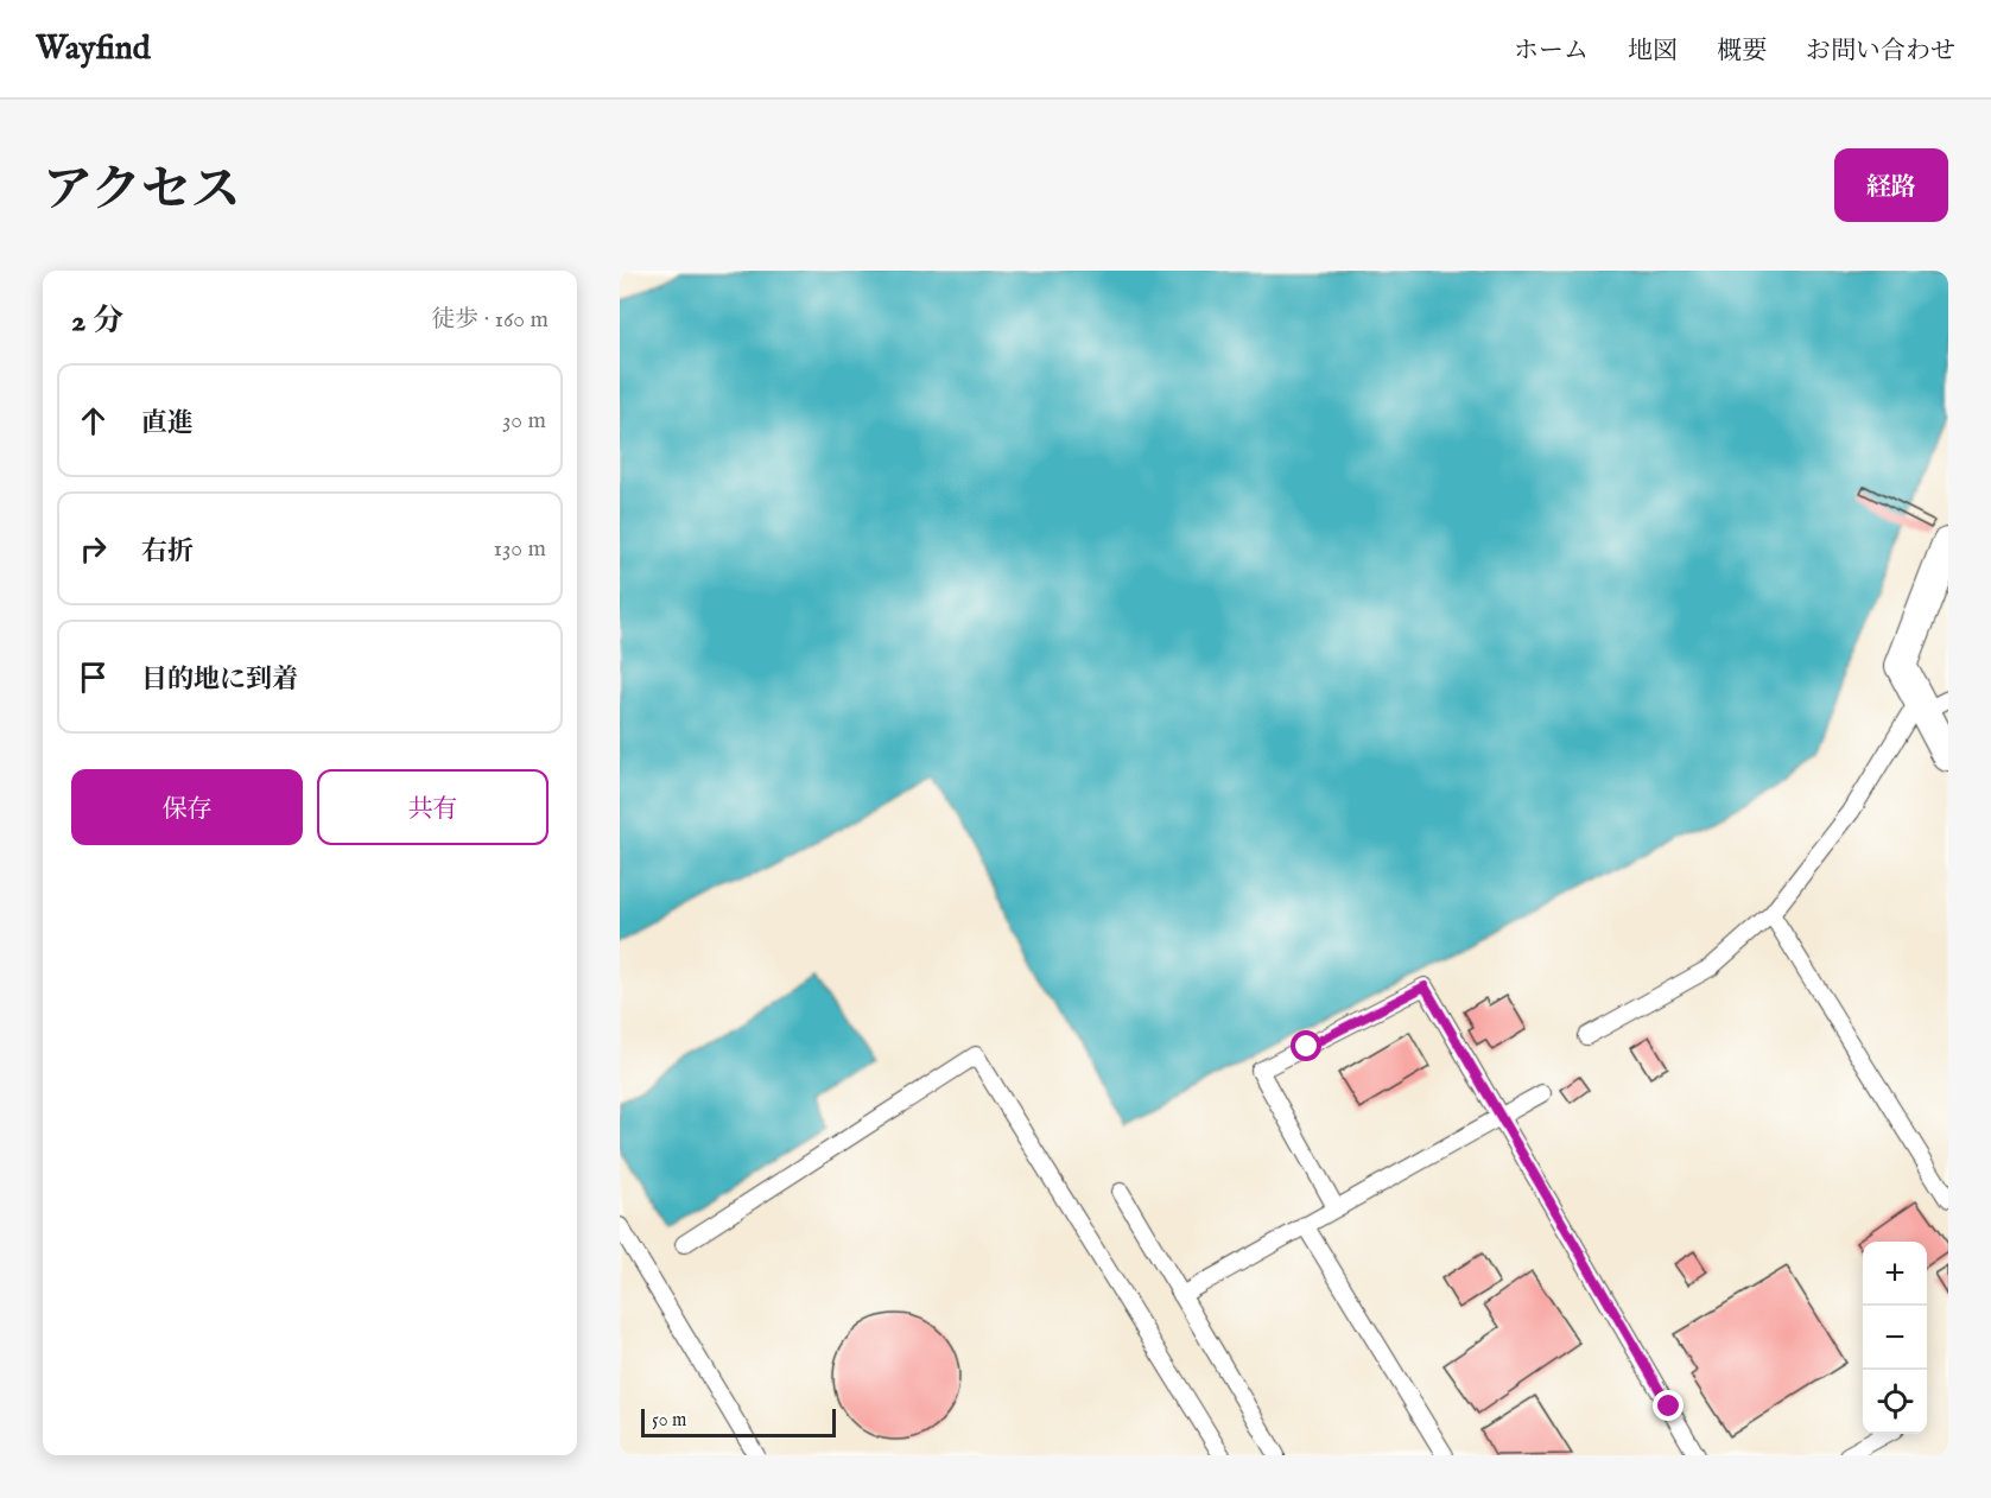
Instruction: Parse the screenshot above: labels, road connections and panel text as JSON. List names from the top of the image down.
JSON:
{
  "scale_bar": "50 m",
  "page": {
    "header": "Wayfind",
    "nav": [
      "ホーム",
      "地図",
      "概要",
      "お問い合わせ"
    ],
    "title": "アクセス",
    "buttons": [
      "経路",
      ["保存", "共有"]
    ],
    "heading": ["2 分", "徒歩 · 160 m"],
    "list": [
      ["直進", "30 m"],
      ["右折", "130 m"],
      "目的地に到着"
    ],
    "map_buttons": ["+", "−"],
    "scale": "50 m"
  }
}
